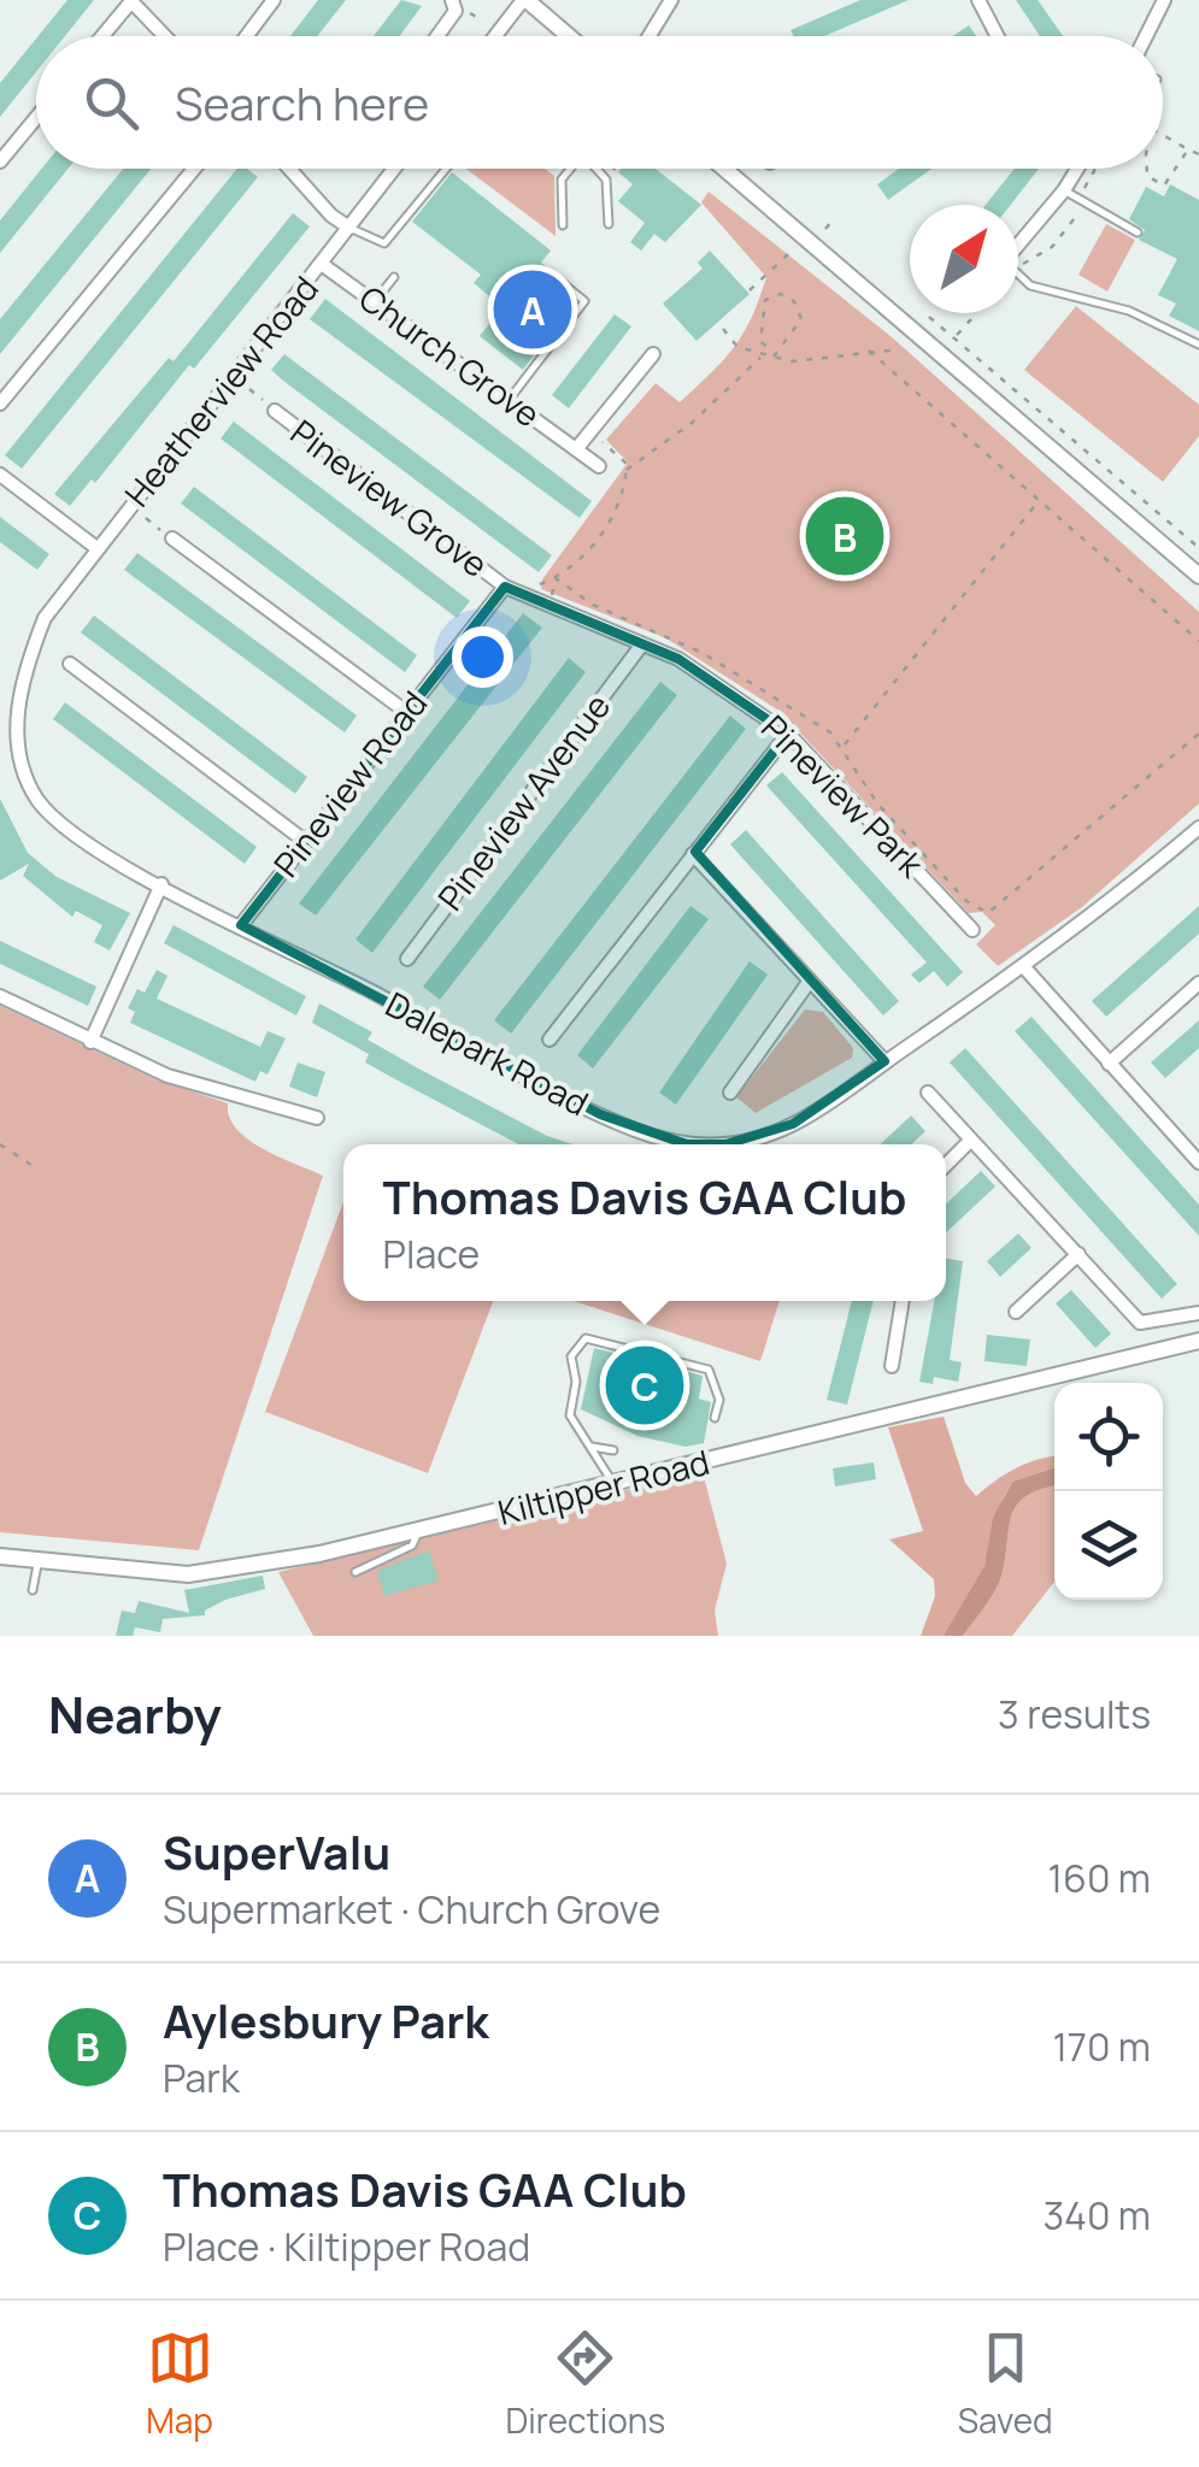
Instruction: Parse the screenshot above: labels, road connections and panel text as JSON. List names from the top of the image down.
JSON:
{
  "streets": {
    "street": [
      "Church Grove",
      "Heatherview Road",
      "Pineview Grove",
      "Pineview Road",
      "Pineview Park",
      "Pineview Avenue",
      "Dalepark Road",
      "Kiltipper Road"
    ]
  },
  "crossings": [
    ["Church Grove", "Heatherview Road"],
    ["Heatherview Road", "Dalepark Road"],
    ["Pineview Grove", "Pineview Road"],
    ["Pineview Grove", "Pineview Park"],
    ["Pineview Road", "Pineview Park"],
    ["Pineview Road", "Dalepark Road"],
    ["Pineview Park", "Pineview Avenue"]
  ],
  "north": "top right",
  "page": {
    "search": "Search here",
    "pins": ["A", "B", "C"],
    "popup": ["Thomas Davis GAA Club", "Place"],
    "heading": ["Nearby", "3 results"],
    "list": [
      {
        "mark": "A",
        "name": "SuperValu",
        "note": "Supermarket · Church Grove",
        "value": "160 m"
      },
      {
        "mark": "B",
        "name": "Aylesbury Park",
        "note": "Park",
        "value": "170 m"
      },
      {
        "mark": "C",
        "name": "Thomas Davis GAA Club",
        "note": "Place · Kiltipper Road",
        "value": "340 m"
      }
    ],
    "nav": ["Map", "Directions", "Saved"]
  }
}
